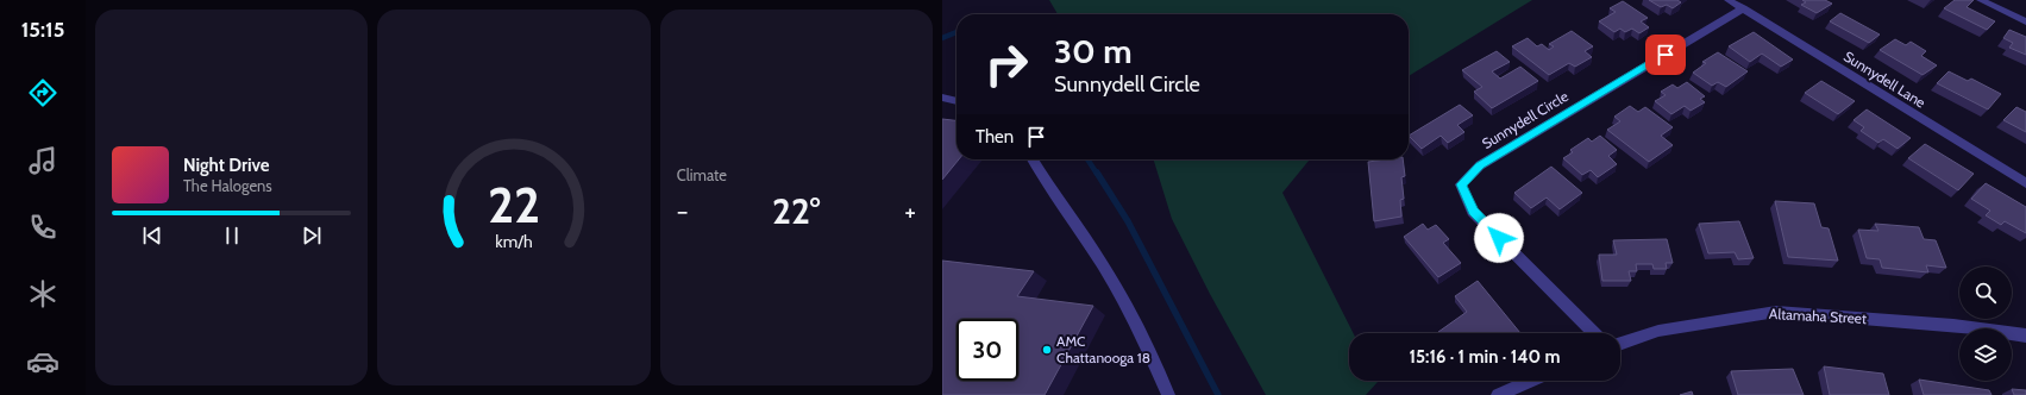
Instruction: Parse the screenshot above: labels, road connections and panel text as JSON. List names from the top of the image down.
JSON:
{
  "streets": {
    "street": ["Sunnydell Lane", "Sunnydell Circle", "Altamaha Street"]
  },
  "crossings": [
    ["Sunnydell Lane", "Sunnydell Circle"]
  ],
  "places": ["AMC Chattanooga 18"],
  "page": {
    "tabs": "15:15",
    "tile": "Climate",
    "turn": ["30 m", "Sunnydell Circle"],
    "then": "Then",
    "song": ["Night Drive", "The Halogens"],
    "heat": ["−", "22°", "+"],
    "limit": "30",
    "trip": "15:16 · 1 min · 140 m",
    "gauge": ["22", "km/h"]
  }
}
